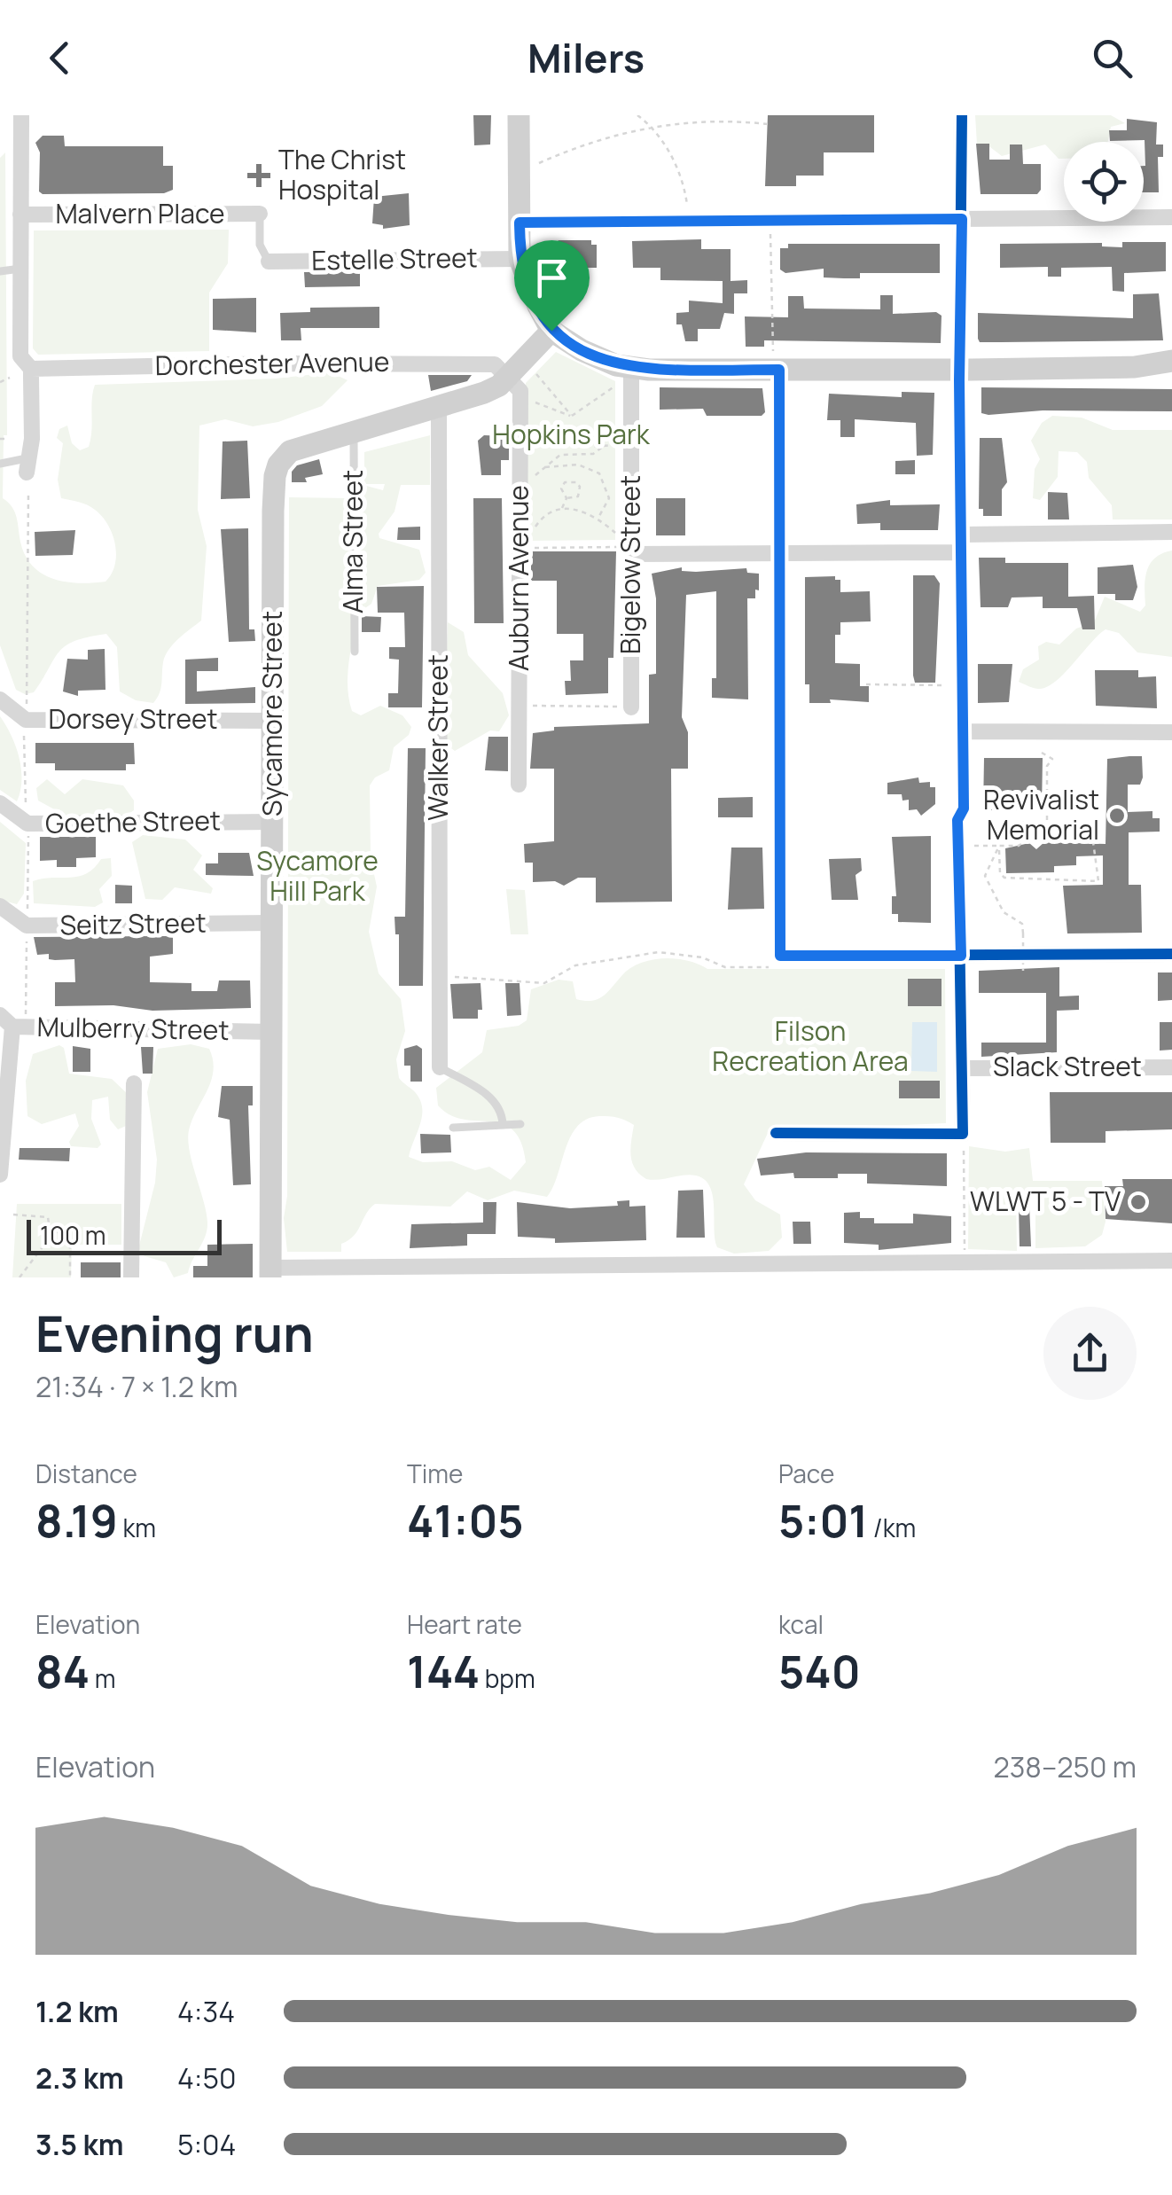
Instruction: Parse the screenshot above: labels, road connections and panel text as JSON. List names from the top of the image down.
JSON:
{
  "streets": {
    "main road": ["Sycamore Street"],
    "street": [
      "Malvern Place",
      "Estelle Street",
      "Dorchester Avenue",
      "Bigelow Street",
      "Auburn Avenue",
      "Dorsey Street",
      "Walker Street",
      "Goethe Street",
      "Seitz Street",
      "Mulberry Street",
      "Slack Street"
    ],
    "lane": ["Alma Street"]
  },
  "crossings": [
    ["Dorchester Avenue", "Auburn Avenue"],
    ["Dorchester Avenue", "Sycamore Street"],
    ["Alma Street", "Sycamore Street"],
    ["Auburn Avenue", "Sycamore Street"],
    ["Sycamore Street", "Dorsey Street"],
    ["Sycamore Street", "Walker Street"],
    ["Sycamore Street", "Goethe Street"],
    ["Sycamore Street", "Seitz Street"],
    ["Sycamore Street", "Mulberry Street"]
  ],
  "parks": ["Hopkins Park", "Sycamore Hill Park", "Filson Recreation Area"],
  "places": {
    "health": ["The Christ Hospital"],
    "other": ["Revivalist Memorial", "WLWT 5 - TV"]
  },
  "scale_bar": "100 m",
  "page": {
    "header": "Milers",
    "scale": "100 m",
    "heading": ["Evening run", "21:34 · 7 × 1.2 km"],
    "stats": [
      ["Distance", "8.19 km"],
      ["Time", "41:05"],
      ["Pace", "5:01 /km"],
      ["Elevation", "84 m"],
      ["Heart rate", "144 bpm"],
      ["kcal", "540"]
    ],
    "chart": ["Elevation", "238–250 m"],
    "list": [
      {
        "name": "1.2 km",
        "note": "4:34"
      },
      {
        "name": "2.3 km",
        "note": "4:50"
      },
      {
        "name": "3.5 km",
        "note": "5:04"
      }
    ]
  }
}
